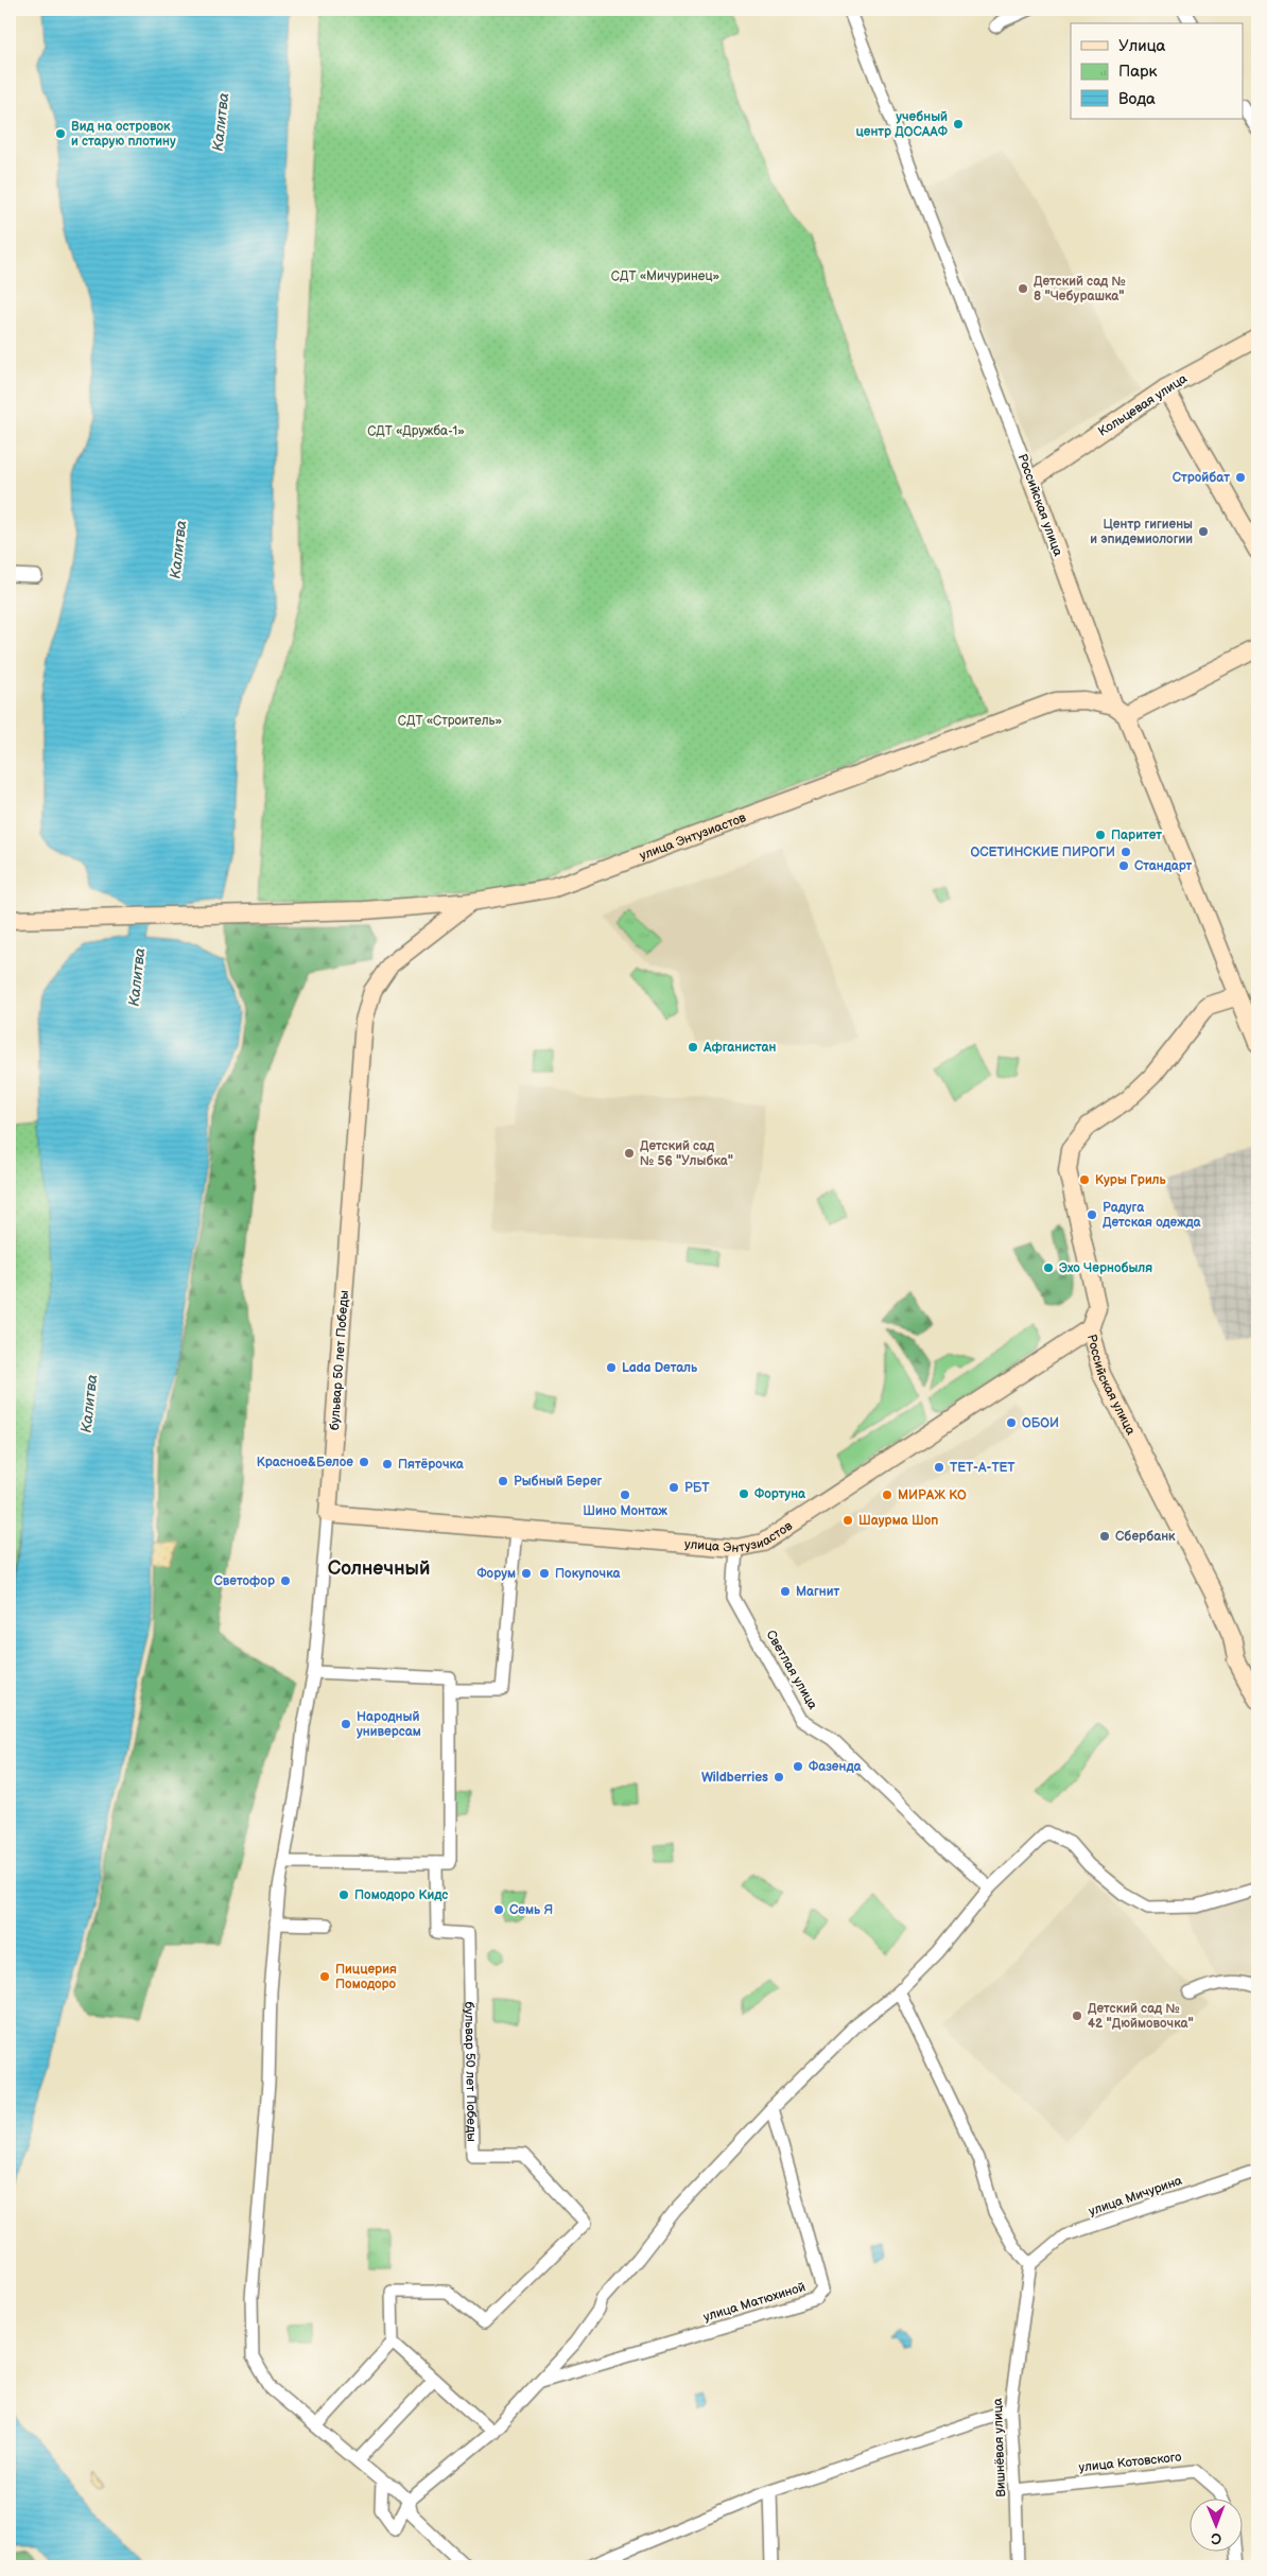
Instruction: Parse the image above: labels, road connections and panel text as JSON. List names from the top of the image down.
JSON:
{
  "streets": {
    "street": [
      "Кольцевая улица",
      "Российская улица",
      "улица Энтузиастов",
      "бульвар 50 лет Победы",
      "Светлая улица",
      "улица Мичурина",
      "улица Матюхиной",
      "Вишнёвая улица",
      "улица Котовского"
    ]
  },
  "crossings": [
    ["Кольцевая улица", "Российская улица"],
    ["Российская улица", "улица Энтузиастов"],
    ["улица Энтузиастов", "бульвар 50 лет Победы"],
    ["улица Энтузиастов", "Светлая улица"],
    ["улица Мичурина", "Вишнёвая улица"],
    ["Вишнёвая улица", "улица Котовского"]
  ],
  "districts": ["Солнечный"],
  "water": ["Калитва"],
  "parks": ["СДТ «Мичуринец»", "СДТ «Дружба-1»", "СДТ «Строитель»"],
  "places": [
    "учебный центр ДОСААФ",
    "Вид на островок и старую плотину",
    "Детский сад № 8 \"Чебурашка\"",
    "Стройбат",
    "Центр гигиены и эпидемиологии",
    "Паритет",
    "ОСЕТИНСКИЕ ПИРОГИ",
    "Стандарт",
    "Афганистан",
    "Детский сад № 56 \"Улыбка\"",
    "Куры Гриль",
    "Радуга Детская одежда",
    "Эхо Чернобыля",
    "Lada Dеталь",
    "ОБОИ",
    "Красное&Белое",
    "Пятёрочка",
    "ТЕТ-А-ТЕТ",
    "Рыбный Берег",
    "РБТ",
    "Фортуна",
    "Шино Монтаж",
    "МИРАЖ КО",
    "Шаурма Шоп",
    "Сбербанк",
    "Форум",
    "Покупочка",
    "Светофор",
    "Магнит",
    "Народный универсам",
    "Фазенда",
    "Wildberries",
    "Помодоро Кидс",
    "Семь Я",
    "Пиццерия Помодоро",
    "Детский сад № 42 \"Дюймовочка\""
  ],
  "legend": ["Улица", "Парк", "Вода"],
  "north": "bottom"
}
